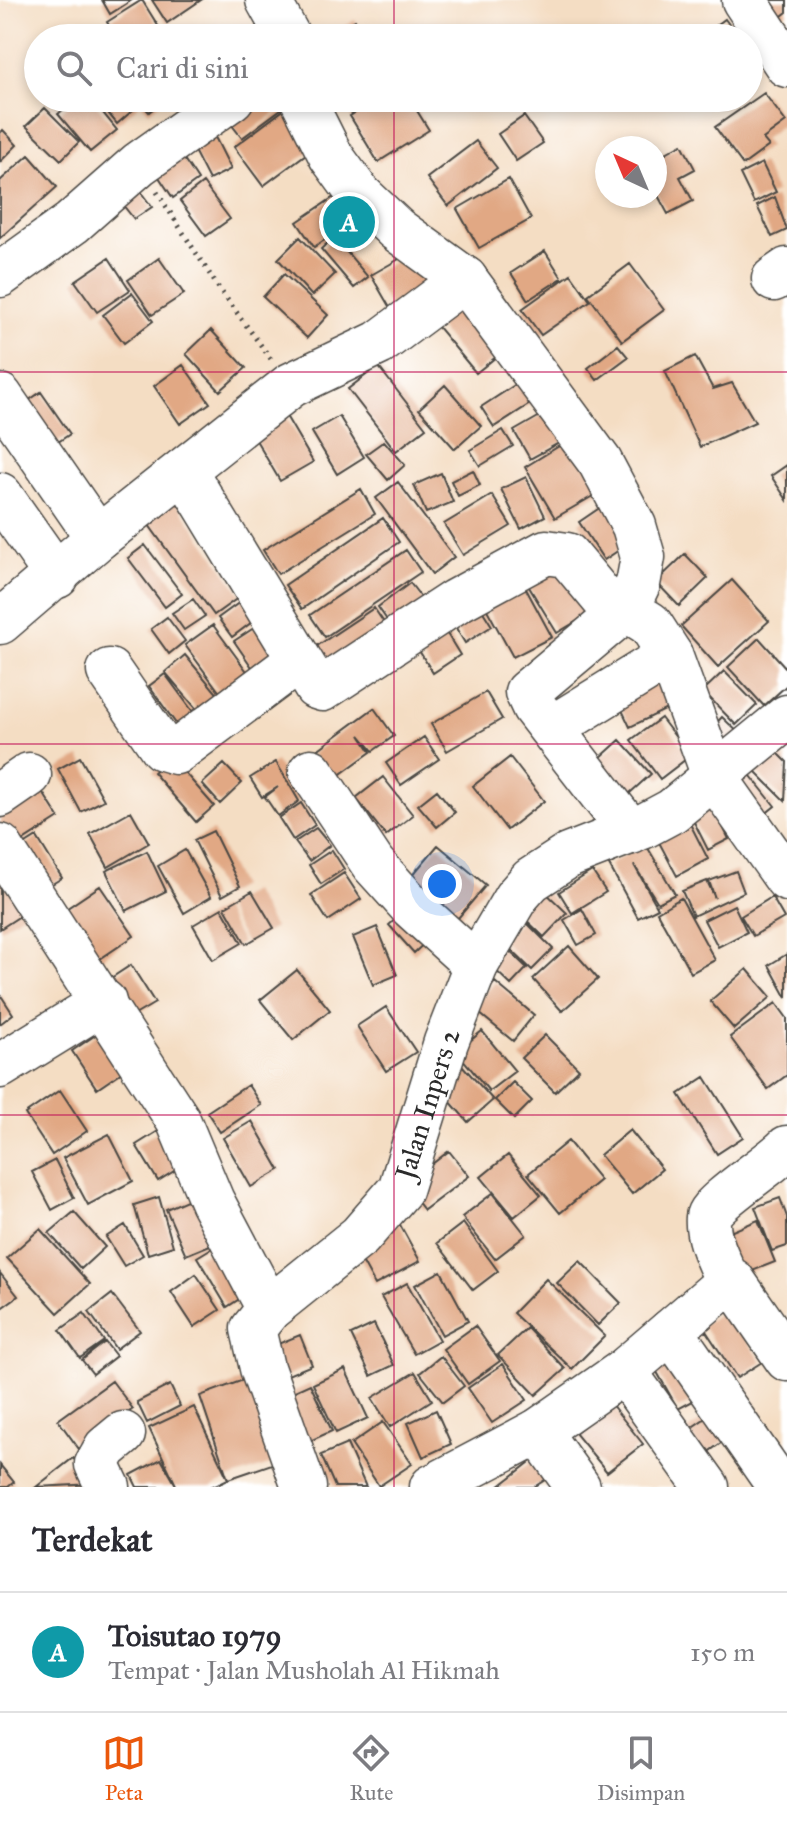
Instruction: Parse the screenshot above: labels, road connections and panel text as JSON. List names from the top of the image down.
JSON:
{
  "streets": {
    "street": ["Jalan Inpers 2"]
  },
  "north": "top left",
  "page": {
    "search": "Cari di sini",
    "pins": "A",
    "heading": "Terdekat",
    "list": [
      {
        "mark": "A",
        "name": "Toisutao 1979",
        "note": "Tempat · Jalan Musholah Al Hikmah",
        "value": "150 m"
      }
    ],
    "nav": ["Peta", "Rute", "Disimpan"]
  }
}
